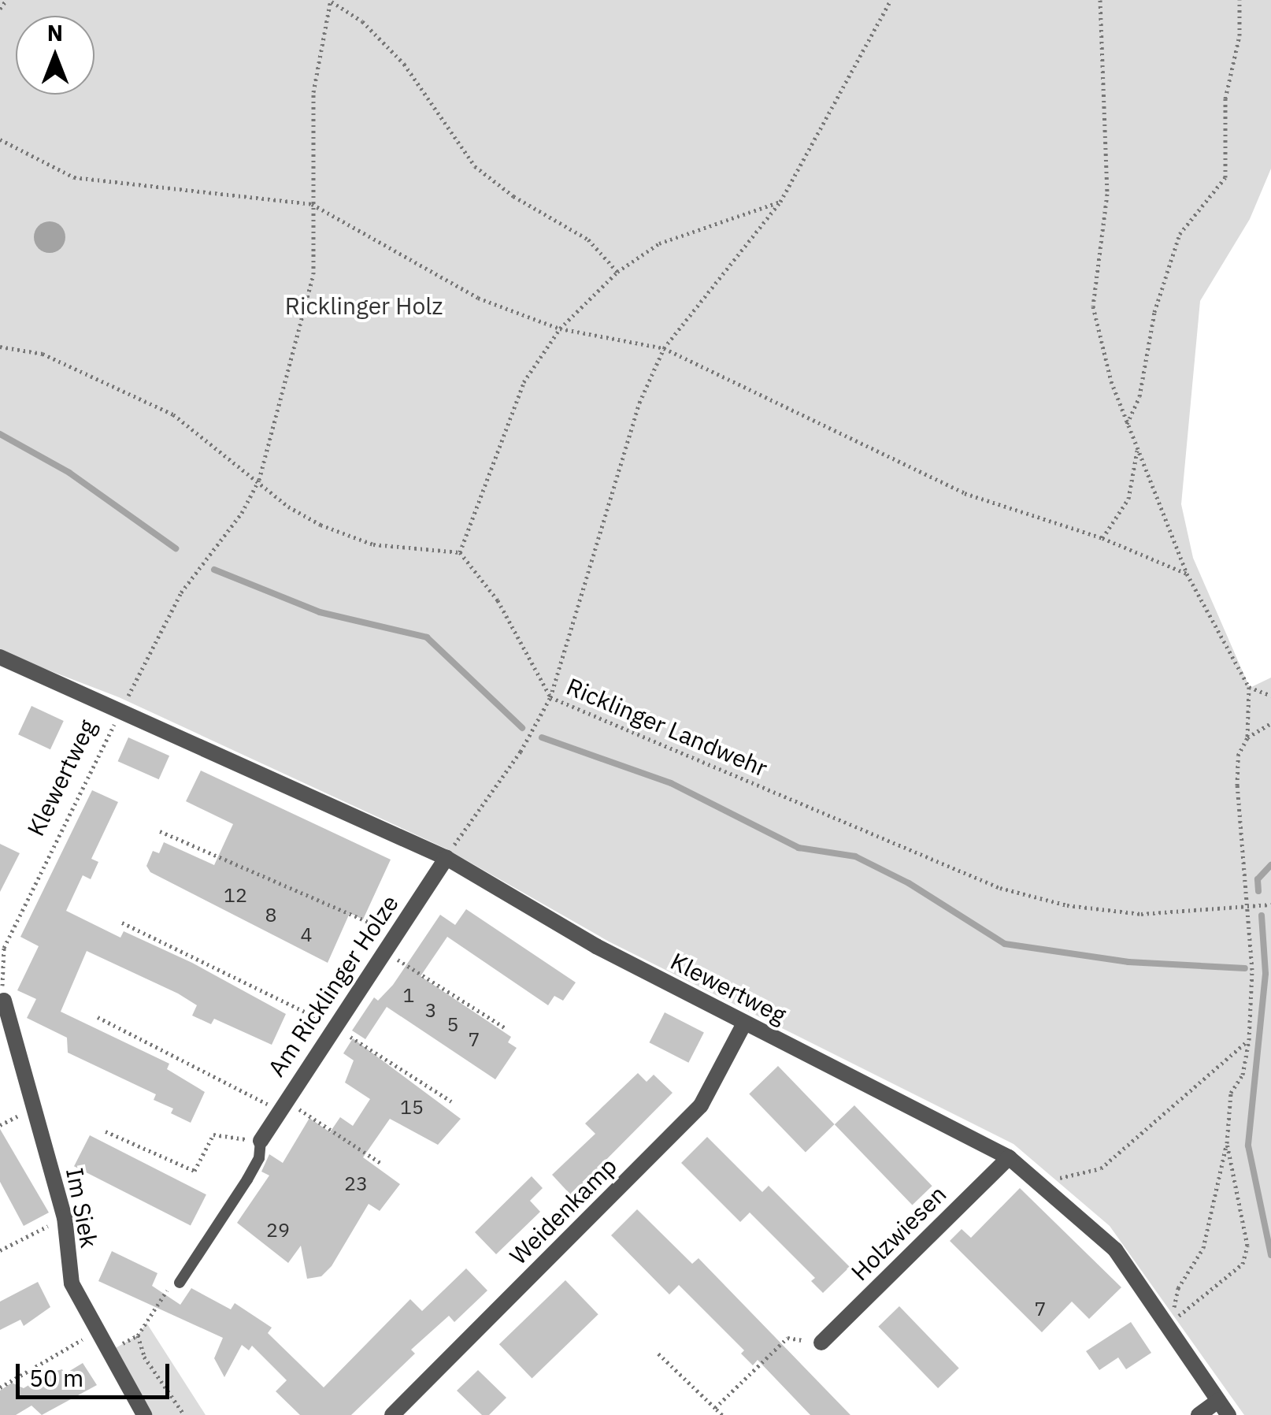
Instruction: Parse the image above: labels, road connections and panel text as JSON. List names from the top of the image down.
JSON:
{
  "streets": {
    "street": [
      "Klewertweg",
      "Am Ricklinger Holze",
      "Im Siek",
      "Weidenkamp",
      "Holzwiesen"
    ],
    "path": ["Ricklinger Landwehr"]
  },
  "crossings": [
    ["Klewertweg", "Am Ricklinger Holze"],
    ["Klewertweg", "Im Siek"],
    ["Klewertweg", "Weidenkamp"],
    ["Klewertweg", "Holzwiesen"]
  ],
  "parks": ["Ricklinger Holz"],
  "house_numbers": [
    "12",
    "8",
    "4",
    "1",
    "3",
    "5",
    "7",
    "15",
    "23",
    "29",
    "7"
  ],
  "scale_bar": "50 m",
  "north": "top"
}
